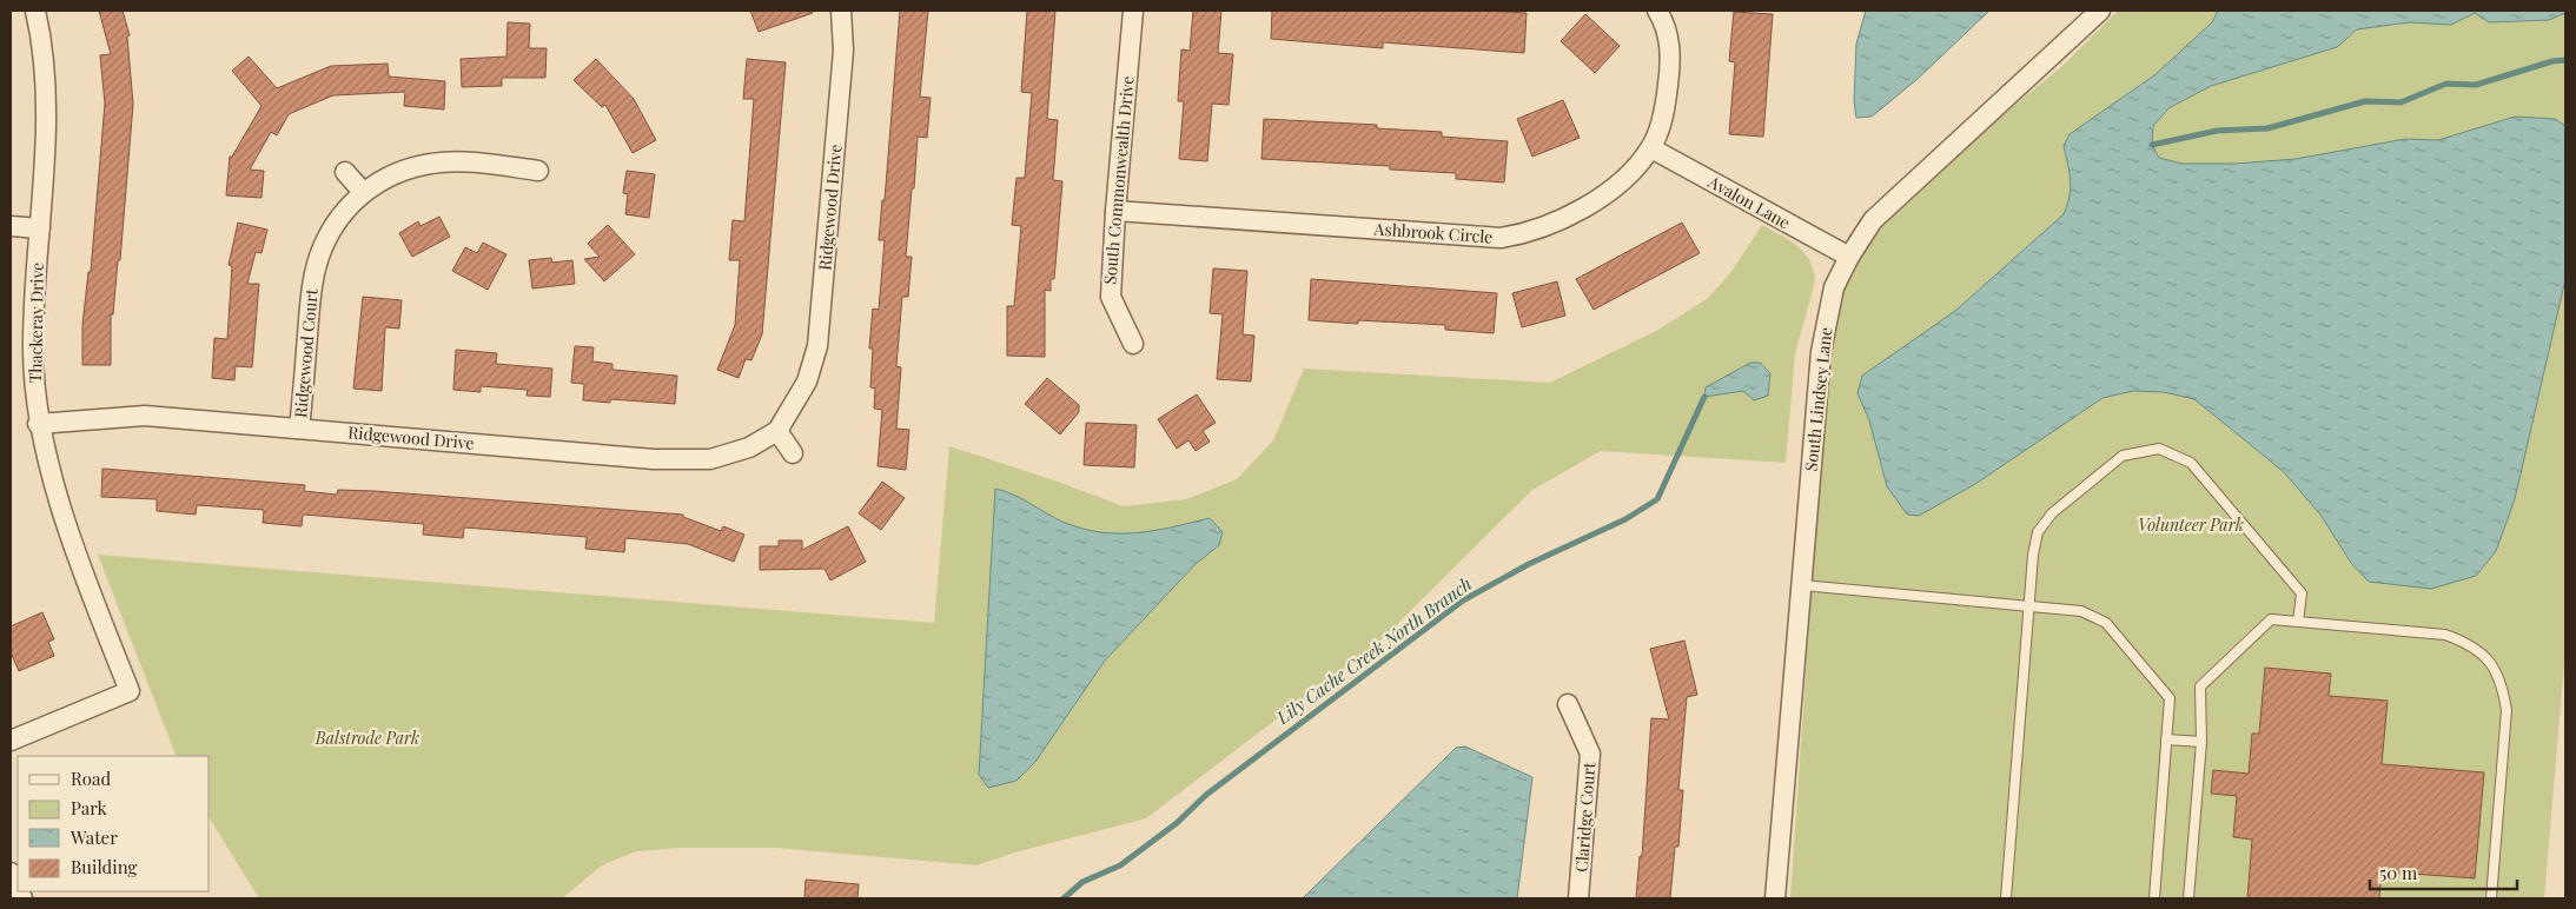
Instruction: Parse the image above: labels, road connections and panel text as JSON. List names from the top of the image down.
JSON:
{
  "streets": {
    "street": [
      "South Commonwealth Drive",
      "Avalon Lane",
      "Ridgewood Drive",
      "Ashbrook Circle",
      "Thackeray Drive",
      "Ridgewood Court",
      "South Lindsey Lane",
      "Claridge Court"
    ]
  },
  "crossings": [
    ["South Commonwealth Drive", "Ashbrook Circle"],
    ["Avalon Lane", "Ashbrook Circle"],
    ["Avalon Lane", "South Lindsey Lane"],
    ["Ridgewood Drive", "Thackeray Drive"],
    ["Ridgewood Drive", "Ridgewood Court"]
  ],
  "water": ["Lily Cache Creek North Branch"],
  "parks": ["Volunteer Park", "Balstrode Park"],
  "legend": [
    "Road",
    "Park",
    "Water",
    "Building"
  ],
  "scale_bar": "50 m"
}
